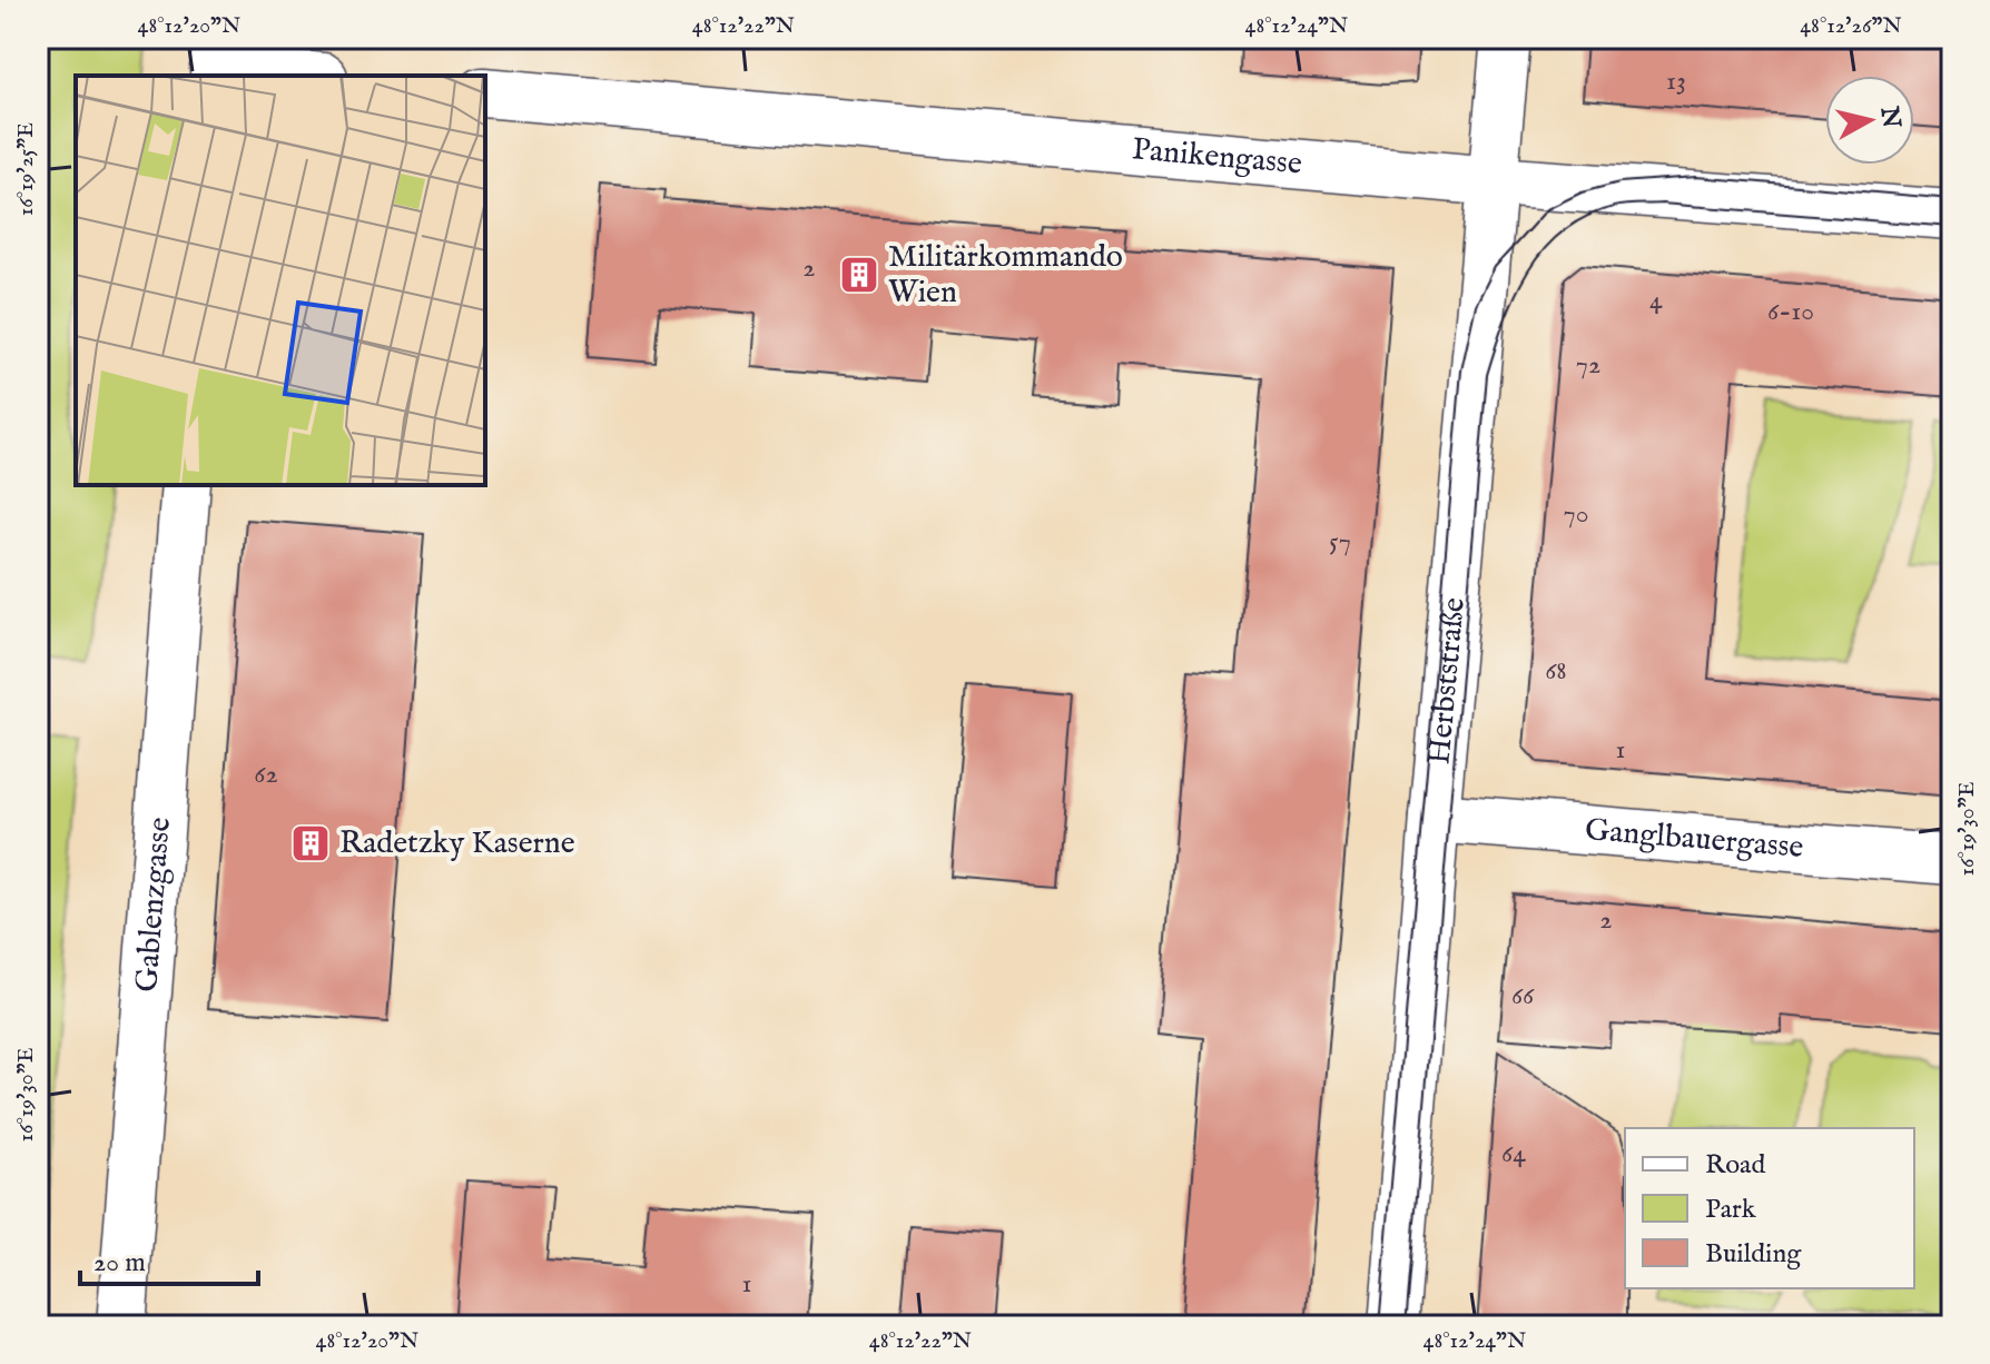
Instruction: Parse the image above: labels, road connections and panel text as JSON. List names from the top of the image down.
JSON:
{
  "streets": {
    "street": [
      "Panikengasse",
      "Herbststraße",
      "Ganglbauergasse",
      "Gablenzgasse"
    ]
  },
  "crossings": [
    ["Panikengasse", "Herbststraße"],
    ["Herbststraße", "Ganglbauergasse"]
  ],
  "places": {
    "building": ["Militärkommando Wien", "Radetzky Kaserne"]
  },
  "house_numbers": [
    "13",
    "2",
    "4",
    "6-10",
    "72",
    "70",
    "57",
    "68",
    "1",
    "62",
    "2",
    "66",
    "64",
    "1"
  ],
  "legend": ["Road", "Park", "Building"],
  "scale_bar": "20 m",
  "north": "right",
  "coordinates": [
    "48°12'20\"N",
    "48°12'22\"N",
    "48°12'24\"N",
    "48°12'26\"N",
    "16°19'25\"E",
    "16°19'30\"E"
  ]
}
